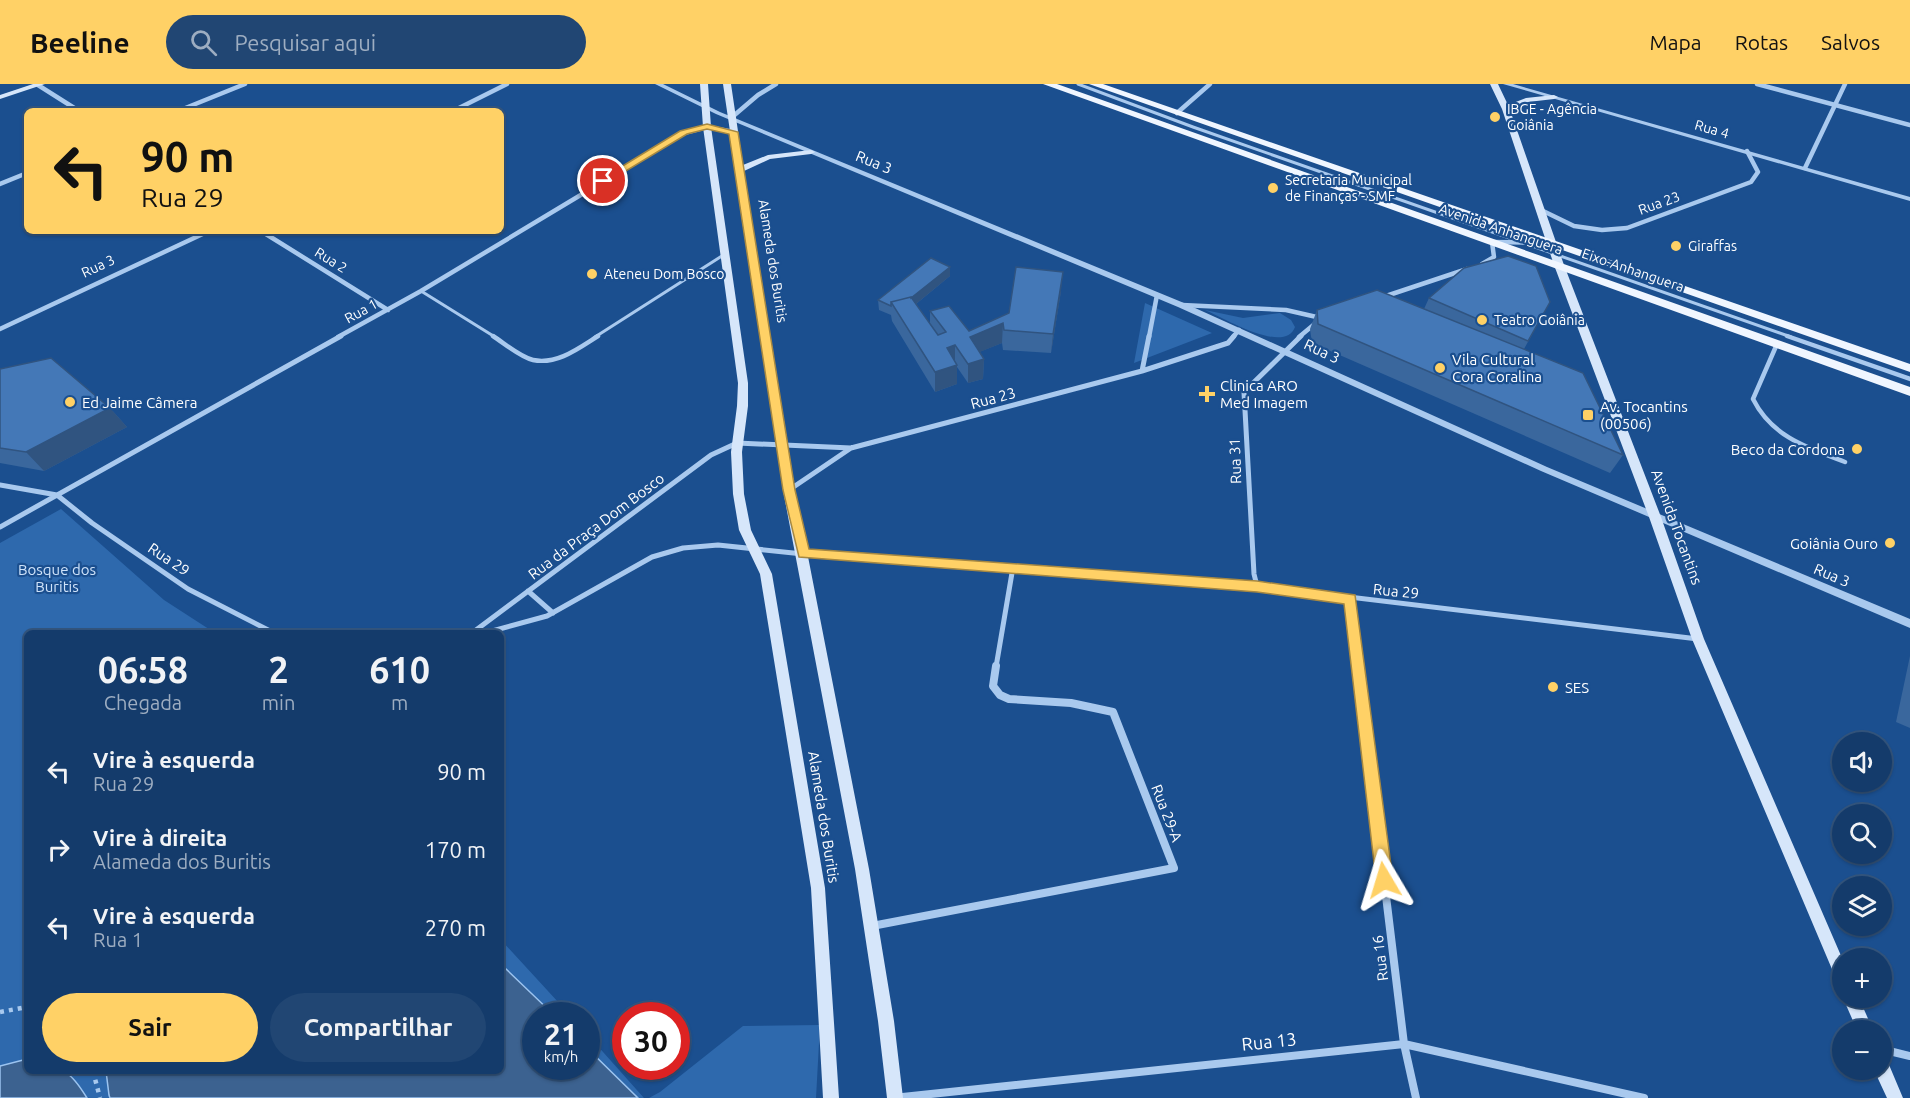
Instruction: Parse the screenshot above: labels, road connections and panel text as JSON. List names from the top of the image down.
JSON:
{
  "streets": {
    "main road": ["Avenida Anhanguera", "Alameda dos Buritis", "Avenida Tocantins"],
    "street": [
      "Rua 4",
      "Rua 3",
      "Rua 23",
      "Rua 2",
      "Rua 1",
      "Rua 31",
      "Rua da Praça Dom Bosco",
      "Rua 29",
      "Rua 29-A",
      "Rua 16",
      "Rua 13"
    ],
    "lane": ["Eixo-Anhanguera"]
  },
  "crossings": [
    ["Rua 4", "Rua 23"],
    ["Rua 3", "Rua 23"],
    ["Rua 3", "Alameda dos Buritis"],
    ["Rua 3", "Rua 31"],
    ["Rua 3", "Avenida Tocantins"],
    ["Rua 23", "Alameda dos Buritis"],
    ["Rua 23", "Avenida Tocantins"],
    ["Avenida Anhanguera", "Eixo-Anhanguera"],
    ["Avenida Anhanguera", "Avenida Tocantins"],
    ["Rua 2", "Rua 1"],
    ["Alameda dos Buritis", "Rua 1"],
    ["Alameda dos Buritis", "Rua da Praça Dom Bosco"],
    ["Alameda dos Buritis", "Rua 29"],
    ["Alameda dos Buritis", "Rua 29-A"],
    ["Alameda dos Buritis", "Rua 13"],
    ["Eixo-Anhanguera", "Avenida Tocantins"],
    ["Rua 1", "Rua 29"],
    ["Rua 31", "Rua 29"],
    ["Avenida Tocantins", "Rua 29"],
    ["Rua 29", "Rua 29-A"],
    ["Rua 29", "Rua 16"],
    ["Rua 16", "Rua 13"]
  ],
  "parks": ["Bosque dos Buritis"],
  "places": {
    "other": [
      "IBGE - Agência Goiânia",
      "Secretaria Municipal de Finanças - SMF",
      "Giraffas",
      "Ateneu Dom Bosco",
      "Teatro Goiânia",
      "Vila Cultural Cora Coralina",
      "Ed Jaime Câmera",
      "Beco da Cordona",
      "Goiânia Ouro",
      "SES"
    ],
    "health": ["Clinica ARO Med Imagem"],
    "transit": ["Av. Tocantins (00506)"]
  },
  "page": {
    "header": "Beeline",
    "search": "Pesquisar aqui",
    "nav": ["Mapa", "Rotas", "Salvos"],
    "turn": ["90 m", "Rua 29"],
    "eta": [
      "06:58",
      "Chegada",
      "2",
      "min",
      "610",
      "m"
    ],
    "map_buttons": ["+", "−"],
    "list": [
      {
        "name": "Vire à esquerda",
        "note": "Rua 29",
        "value": "90 m"
      },
      {
        "name": "Vire à direita",
        "note": "Alameda dos Buritis",
        "value": "170 m"
      },
      {
        "name": "Vire à esquerda",
        "note": "Rua 1",
        "value": "270 m"
      }
    ],
    "buttons": ["Sair", "Compartilhar"],
    "speed": "21 km/h",
    "limit": "30"
  }
}
